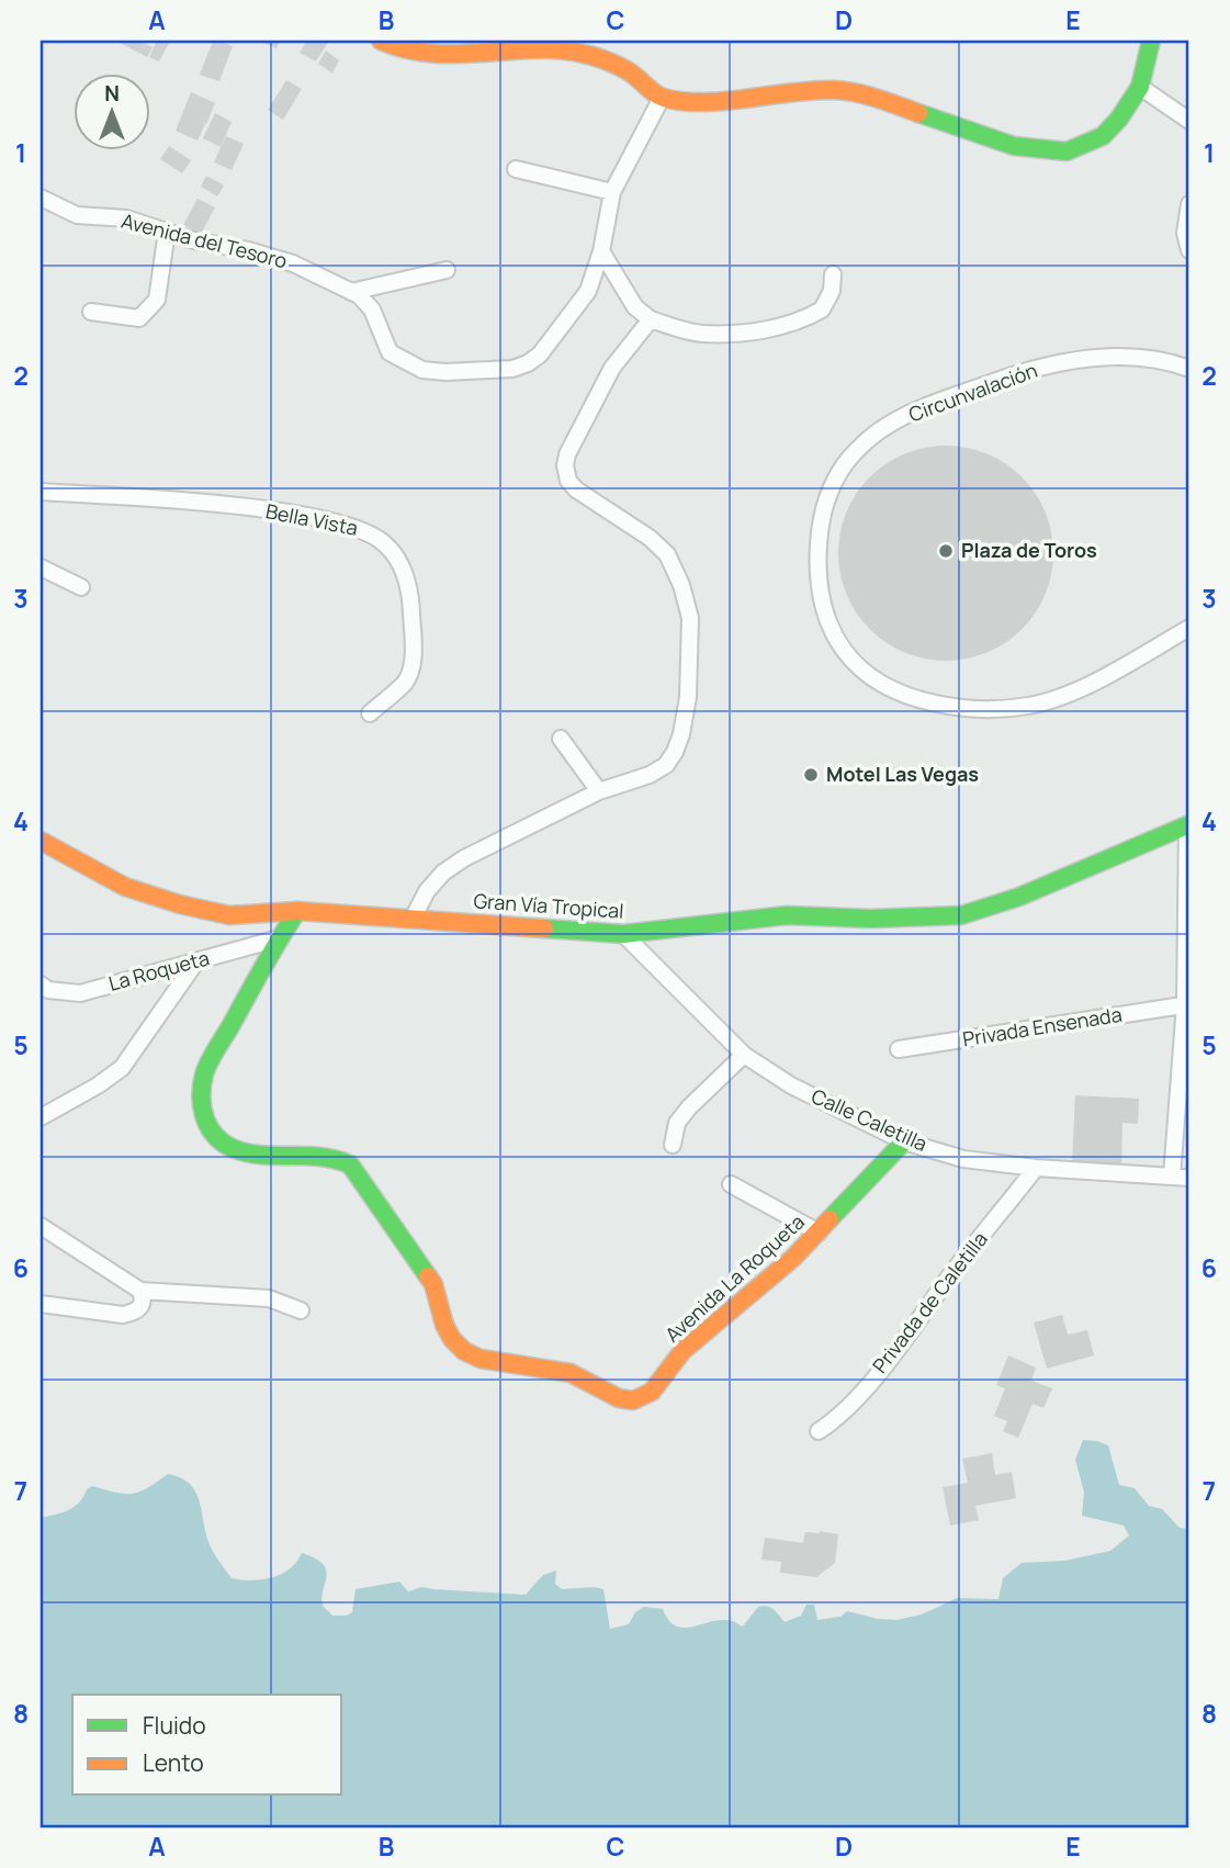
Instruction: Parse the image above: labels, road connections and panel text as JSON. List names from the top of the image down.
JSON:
{
  "streets": {
    "street": [
      "Avenida del Tesoro",
      "Circunvalación",
      "Bella Vista",
      "Gran Vía Tropical",
      "La Roqueta",
      "Privada Ensenada",
      "Calle Caletilla",
      "Avenida La Roqueta",
      "Privada de Caletilla"
    ]
  },
  "crossings": [
    ["Gran Vía Tropical", "Calle Caletilla"],
    ["Gran Vía Tropical", "Avenida La Roqueta"],
    ["La Roqueta", "Avenida La Roqueta"],
    ["Calle Caletilla", "Avenida La Roqueta"],
    ["Calle Caletilla", "Privada de Caletilla"]
  ],
  "places": ["Plaza de Toros", "Motel Las Vegas"],
  "legend": ["Fluido", "Lento"],
  "north": "top",
  "grid": {
    "columns": [
      "A",
      "B",
      "C",
      "D",
      "E"
    ],
    "rows": [
      "1",
      "2",
      "3",
      "4",
      "5",
      "6",
      "7",
      "8"
    ]
  }
}
